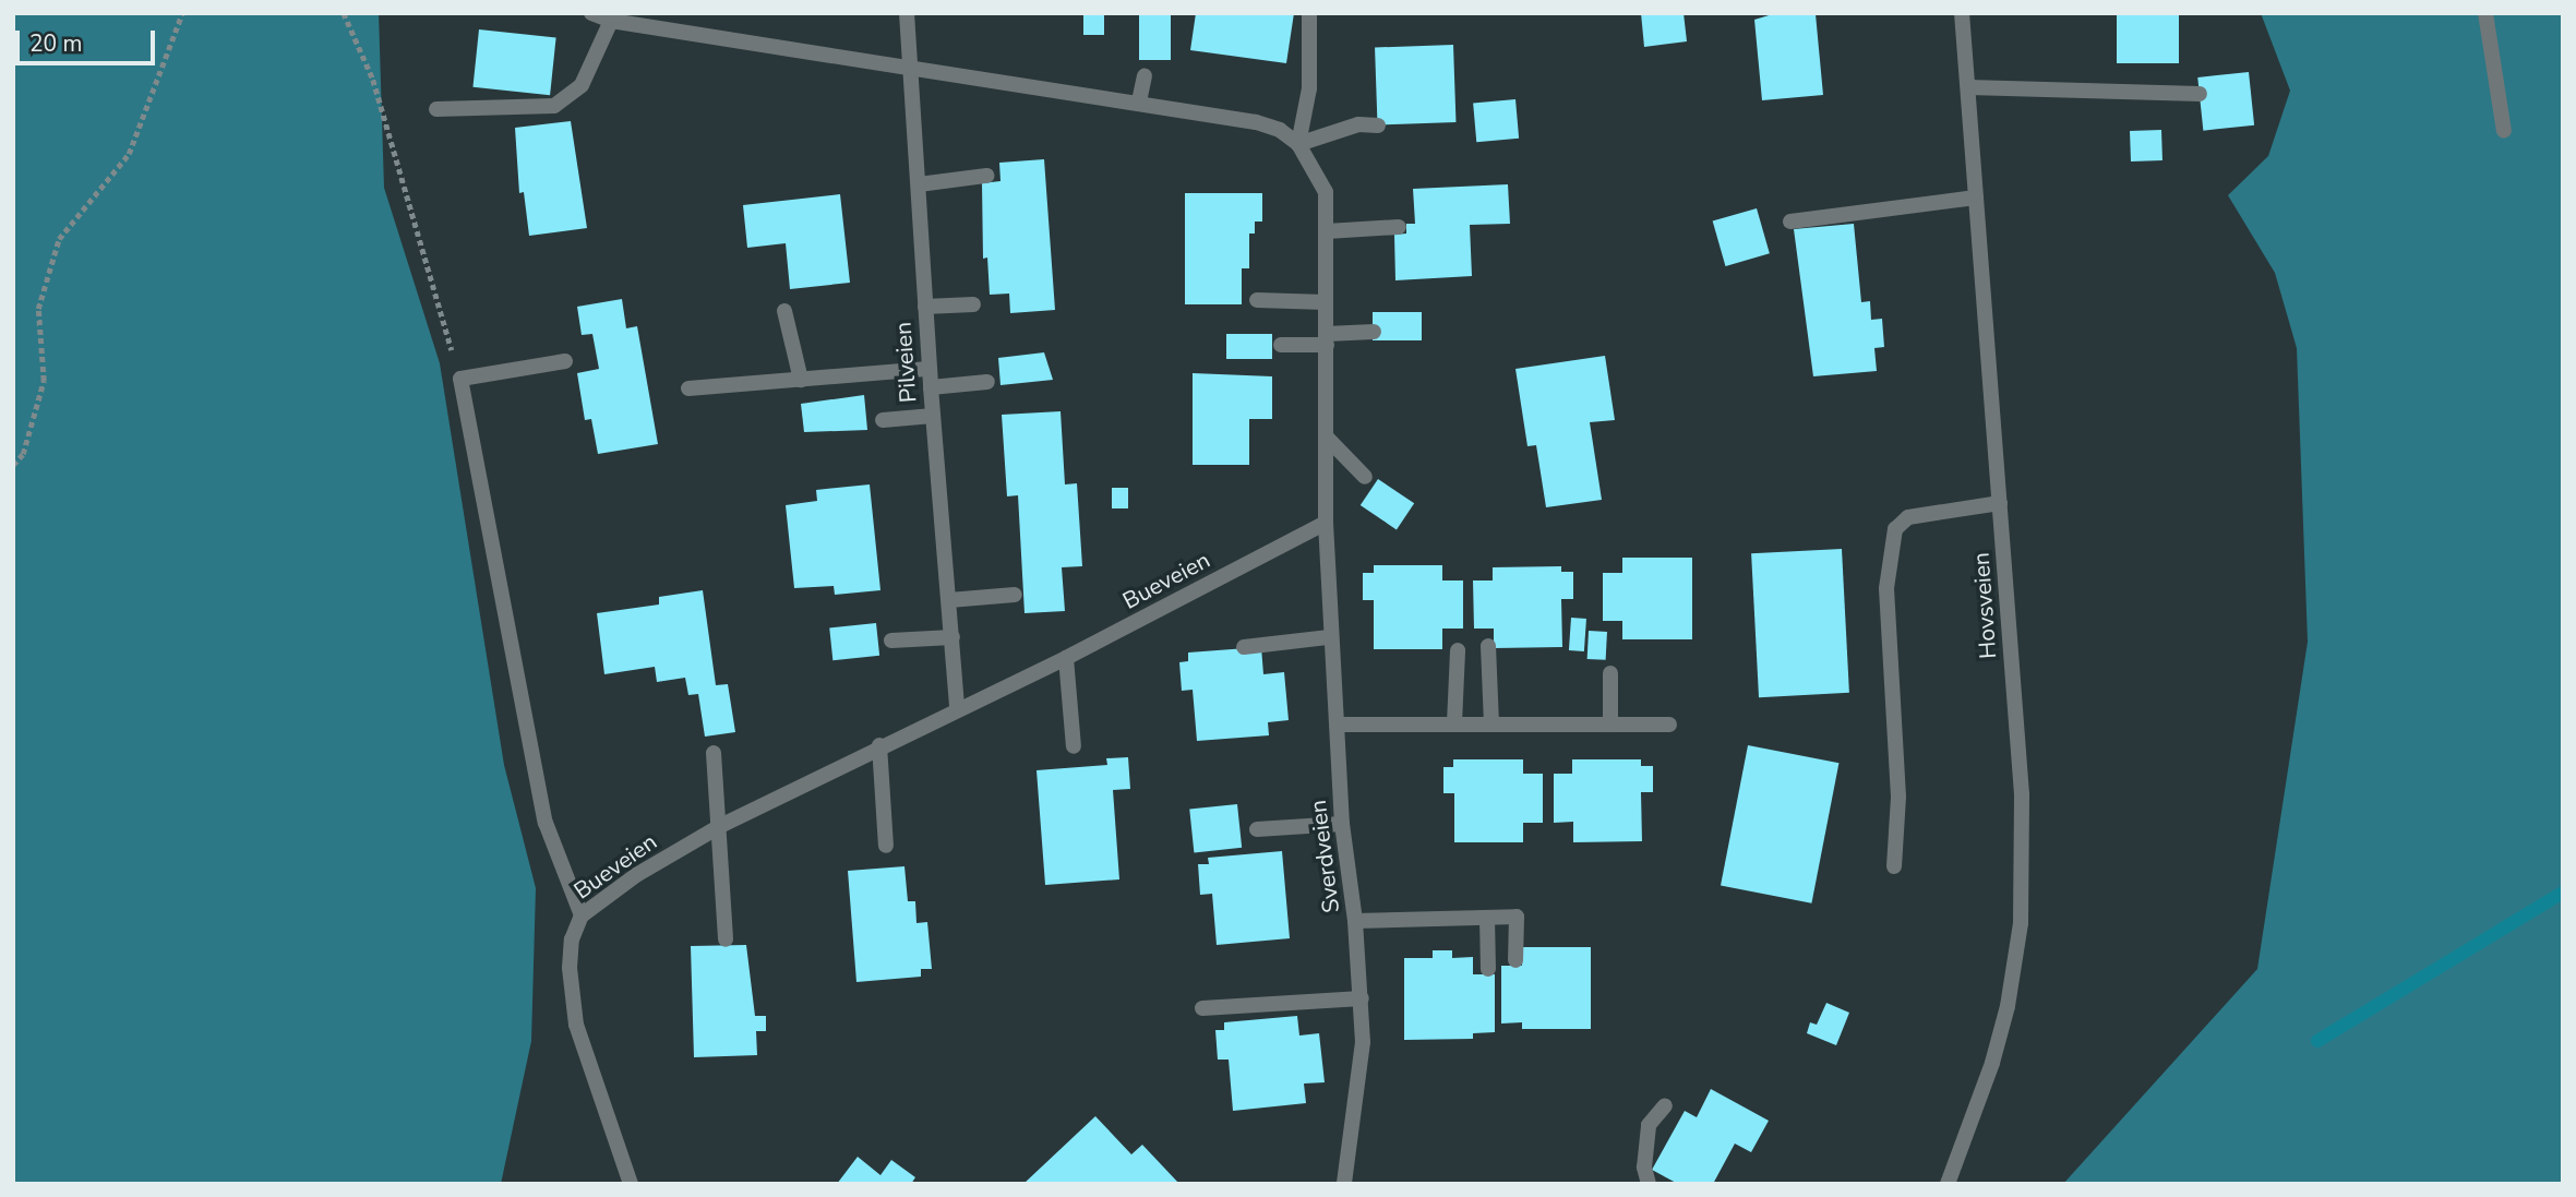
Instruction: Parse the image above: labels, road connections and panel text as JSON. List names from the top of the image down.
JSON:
{
  "streets": {
    "street": [
      "Pilveien",
      "Bueveien",
      "Hovsveien",
      "Sverdveien"
    ]
  },
  "crossings": [
    ["Pilveien", "Bueveien"],
    ["Bueveien", "Sverdveien"]
  ],
  "scale_bar": "20 m"
}
